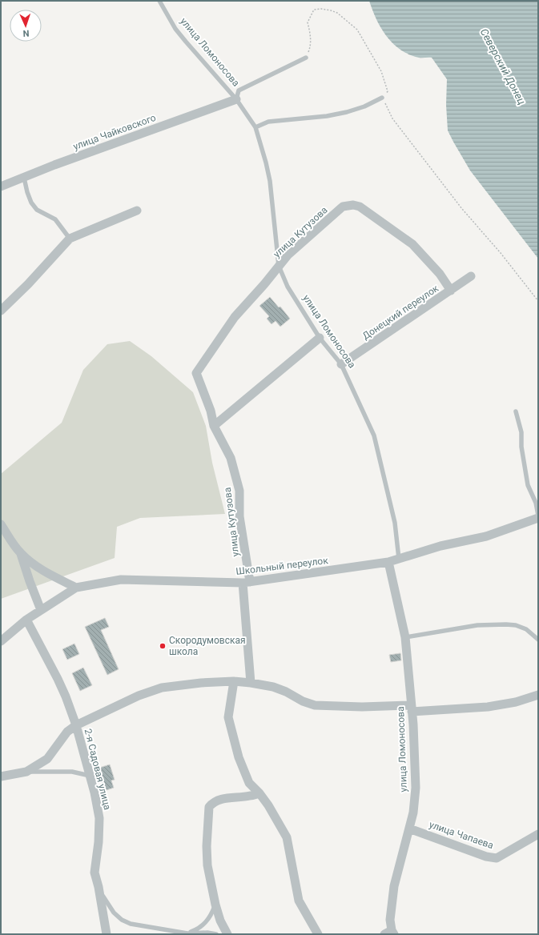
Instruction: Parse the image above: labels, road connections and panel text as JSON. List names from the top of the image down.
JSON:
{
  "streets": {
    "street": [
      "улица Ломоносова",
      "улица Чайковского",
      "улица Кутузова",
      "Донецкий переулок",
      "Школьный переулок",
      "2-я Садовая улица",
      "улица Чапаева"
    ]
  },
  "crossings": [
    ["улица Ломоносова", "улица Чайковского"],
    ["улица Ломоносова", "улица Кутузова"],
    ["улица Ломоносова", "Донецкий переулок"],
    ["улица Ломоносова", "Школьный переулок"],
    ["улица Ломоносова", "улица Чапаева"],
    ["улица Кутузова", "Донецкий переулок"],
    ["улица Кутузова", "Школьный переулок"],
    ["Школьный переулок", "2-я Садовая улица"]
  ],
  "water": ["Северский Донец"],
  "places": ["Скородумовская школа"],
  "north": "bottom"
}
